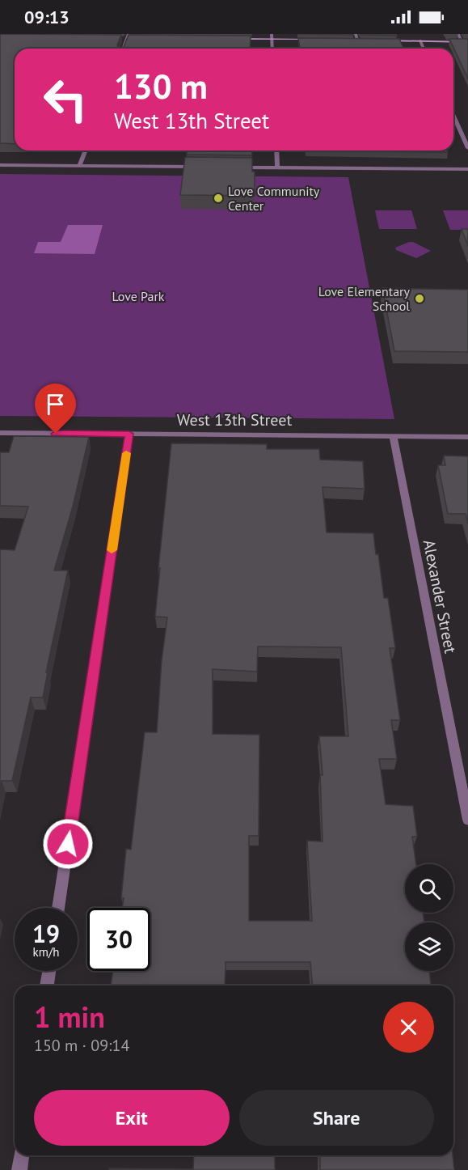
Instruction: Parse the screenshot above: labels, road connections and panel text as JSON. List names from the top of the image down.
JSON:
{
  "streets": {
    "street": ["West 13th Street", "Alexander Street"]
  },
  "crossings": [
    ["West 13th Street", "Alexander Street"]
  ],
  "parks": ["Love Park"],
  "places": ["Love Community Center", "Love Elementary School"],
  "page": {
    "status": "09:13",
    "turn": ["130 m", "West 13th Street"],
    "speed": "19 km/h",
    "limit": "30",
    "heading": ["1 min", "150 m · 09:14"],
    "buttons": ["Exit", "Share"]
  }
}
